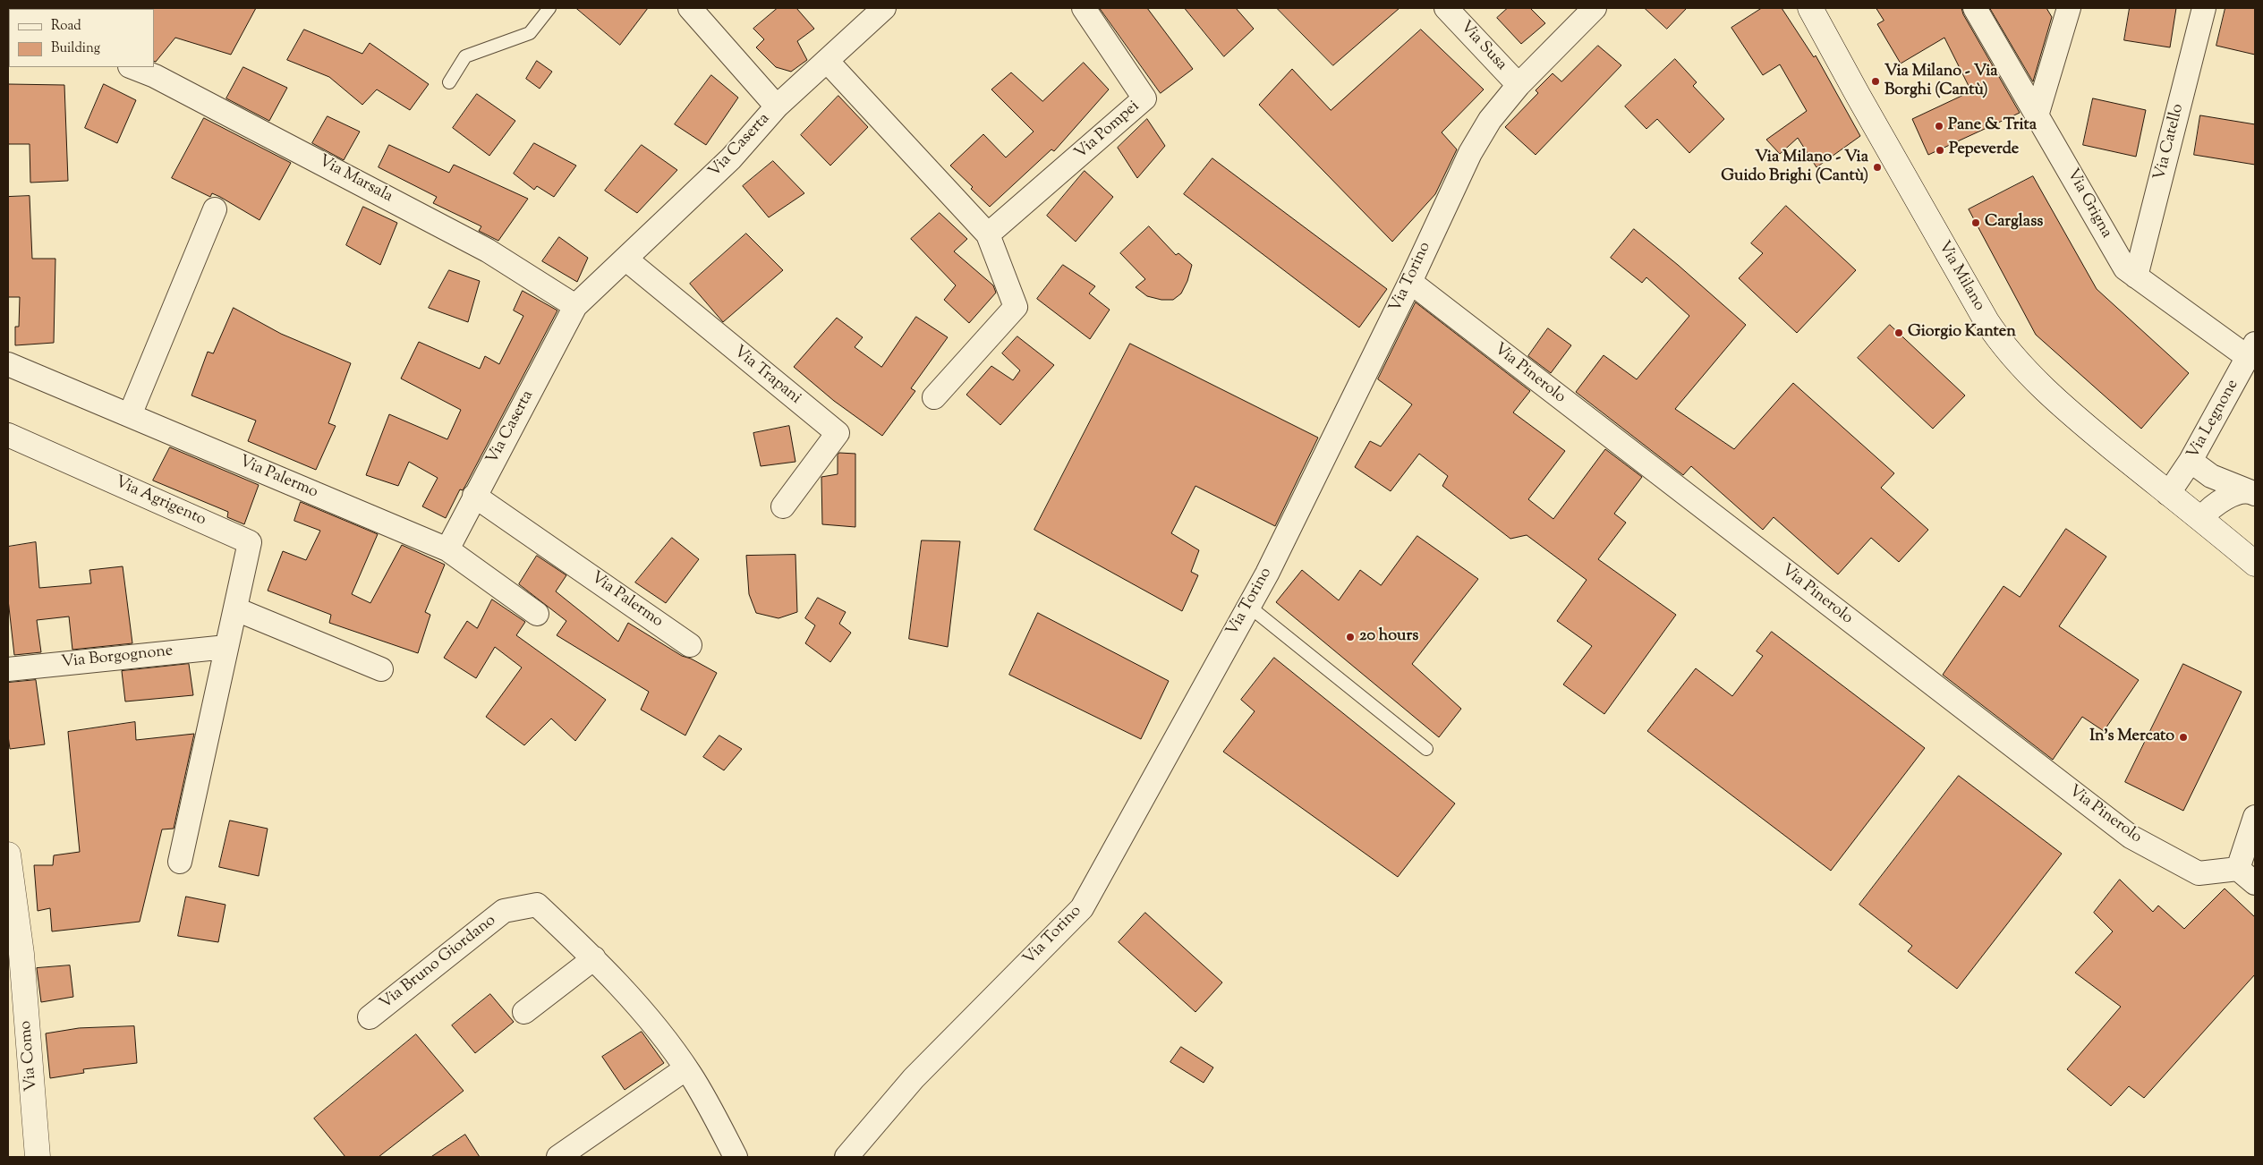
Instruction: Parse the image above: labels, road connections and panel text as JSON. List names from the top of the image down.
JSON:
{
  "streets": {
    "main road": ["Via Milano", "Via Como"],
    "street": [
      "Via Susa",
      "Via Pompei",
      "Via Catello",
      "Via Caserta",
      "Via Marsala",
      "Via Grigna",
      "Via Torino",
      "Via Pinerolo",
      "Via Trapani",
      "Via Legnone",
      "Via Palermo",
      "Via Agrigento",
      "Via Borgognone",
      "Via Bruno Giordano"
    ]
  },
  "crossings": [
    ["Via Susa", "Via Torino"],
    ["Via Catello", "Via Grigna"],
    ["Via Caserta", "Via Marsala"],
    ["Via Caserta", "Via Trapani"],
    ["Via Caserta", "Via Palermo"],
    ["Via Grigna", "Via Legnone"],
    ["Via Milano", "Via Legnone"],
    ["Via Torino", "Via Pinerolo"],
    ["Via Agrigento", "Via Borgognone"]
  ],
  "places": [
    "Via Milano - Via Borghi (Cantù)",
    "Pane & Trita",
    "Pepeverde",
    "Via Milano - Via Guido Brighi (Cantù)",
    "Carglass",
    "Giorgio Kanten",
    "20 hours",
    "In's Mercato"
  ],
  "legend": ["Road", "Building"]
}
